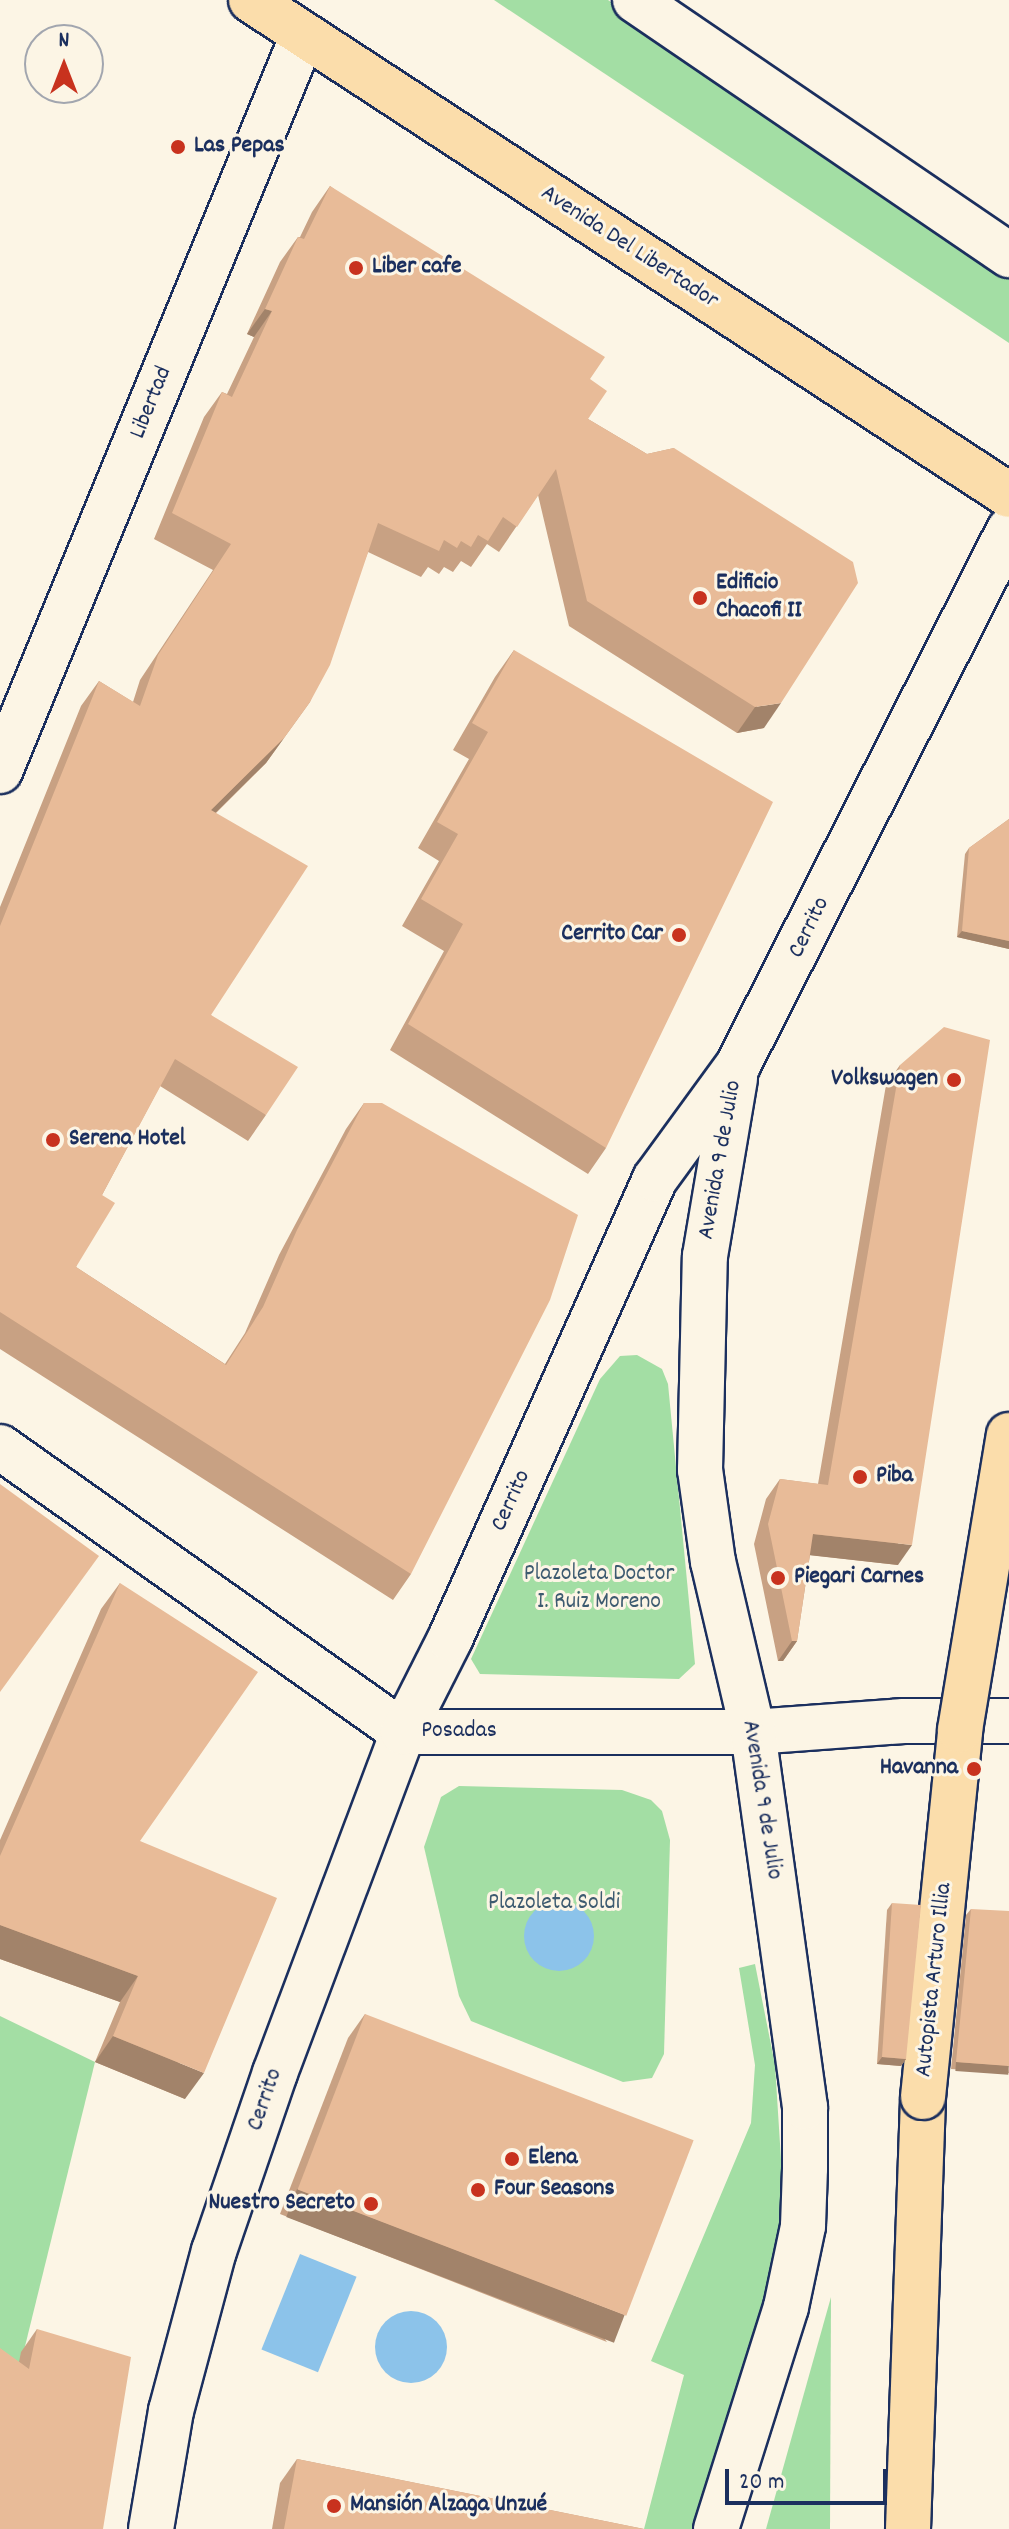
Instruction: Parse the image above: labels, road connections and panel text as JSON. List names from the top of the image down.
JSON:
{
  "streets": {
    "main road": ["Avenida Del Libertador", "Autopista Arturo Illia"],
    "street": [
      "Libertad",
      "Cerrito",
      "Avenida 9 de Julio",
      "Posadas"
    ]
  },
  "crossings": [
    ["Avenida Del Libertador", "Libertad"],
    ["Cerrito", "Avenida 9 de Julio"],
    ["Cerrito", "Posadas"],
    ["Avenida 9 de Julio", "Posadas"]
  ],
  "parks": ["Plazoleta Doctor I. Ruiz Moreno", "Plazoleta Soldi"],
  "places": [
    "Las Pepas",
    "Liber cafe",
    "Edificio Chacofi II",
    "Cerrito Car",
    "Volkswagen",
    "Serena Hotel",
    "Piba",
    "Piegari Carnes",
    "Havanna",
    "Elena",
    "Four Seasons",
    "Nuestro Secreto",
    "Mansión Alzaga Unzué"
  ],
  "scale_bar": "20 m",
  "north": "top"
}
